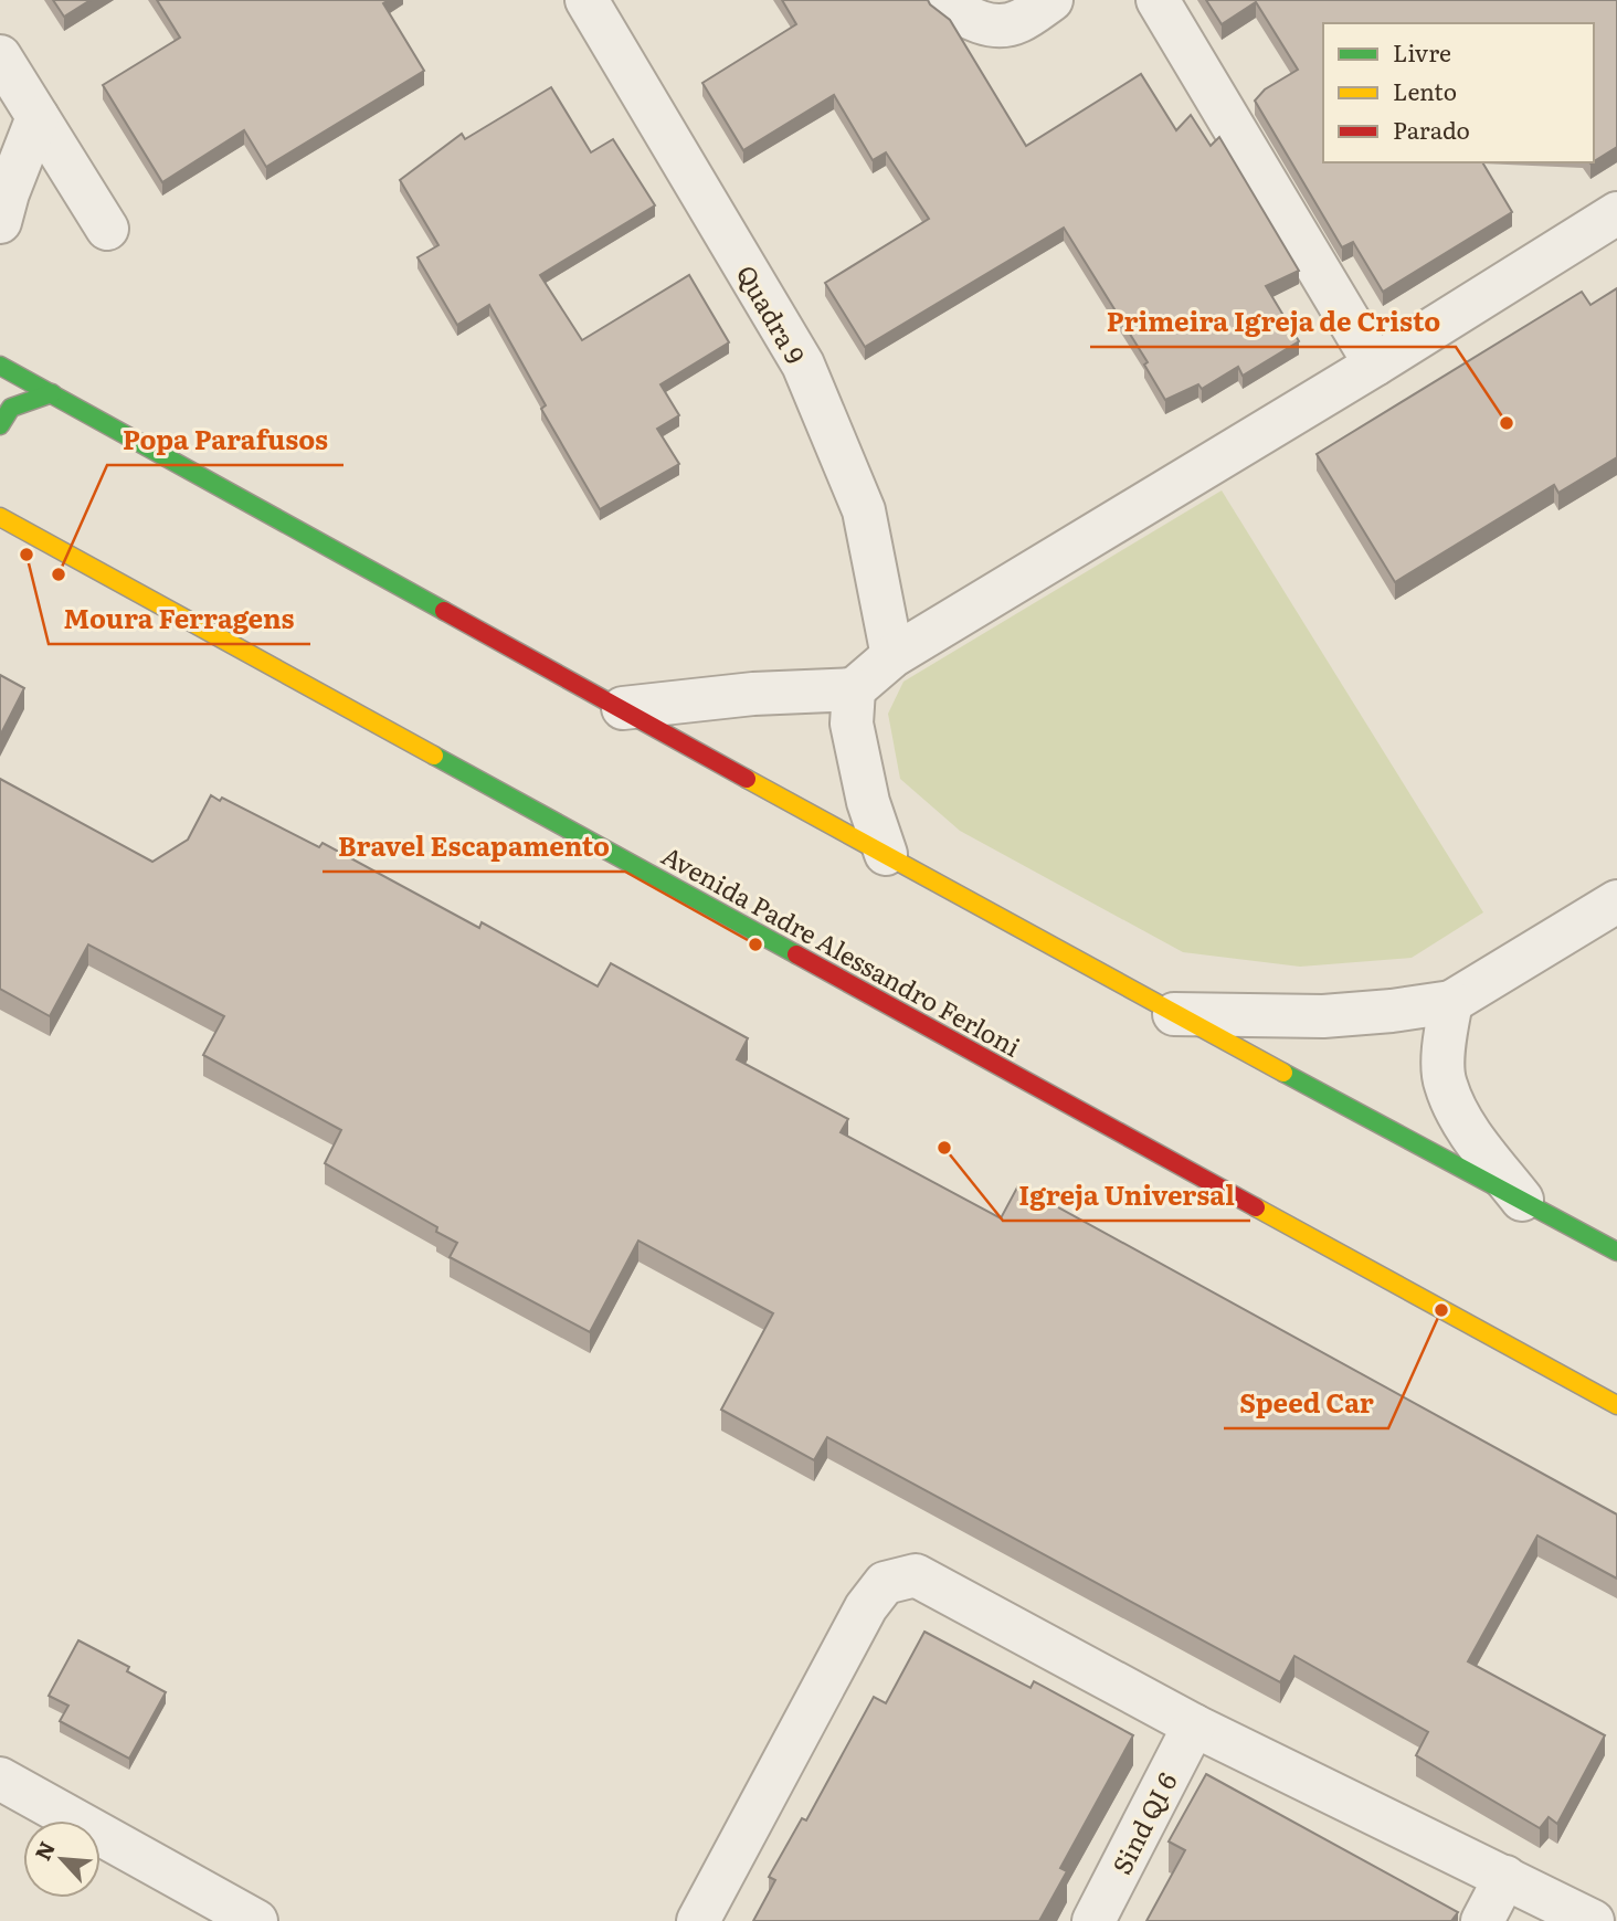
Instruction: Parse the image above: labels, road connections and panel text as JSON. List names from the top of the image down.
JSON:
{
  "streets": {
    "main road": ["Avenida Padre Alessandro Ferloni"],
    "street": ["Quadra 9", "Sind QI 6"]
  },
  "places": [
    "Primeira Igreja de Cristo",
    "Moura Ferragens",
    "Popa Parafusos",
    "Bravel Escapamento",
    "Igreja Universal",
    "Speed Car"
  ],
  "legend": ["Livre", "Lento", "Parado"],
  "north": "top left"
}
